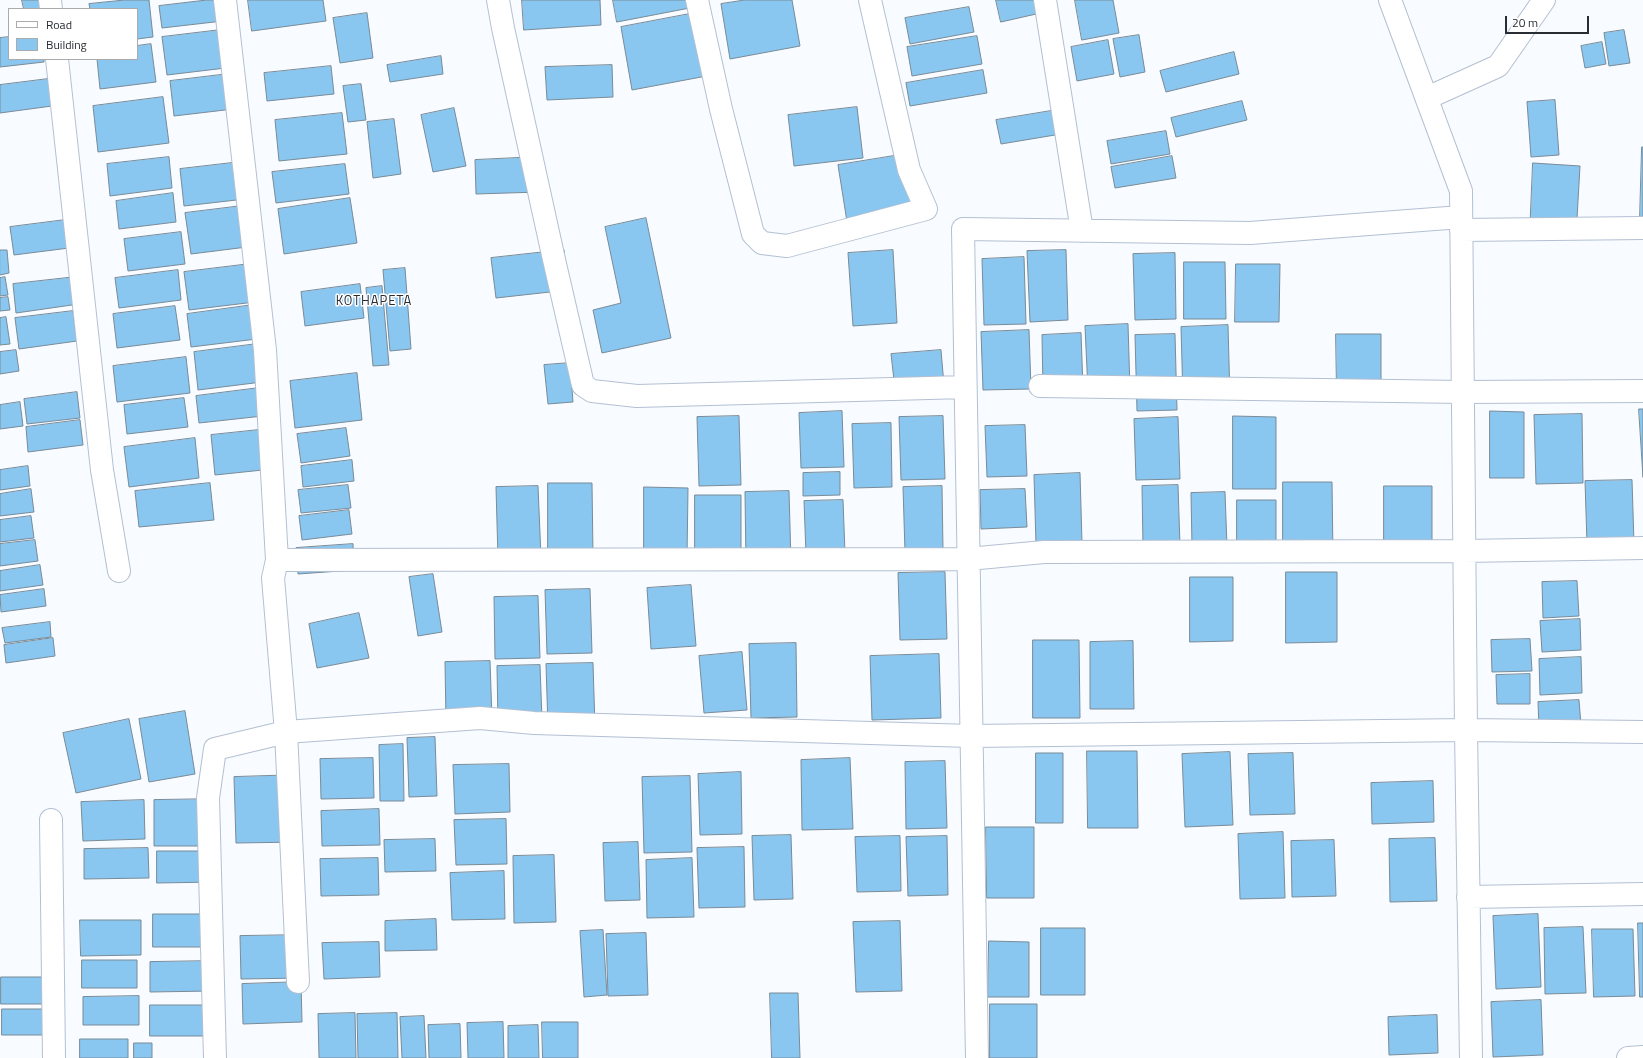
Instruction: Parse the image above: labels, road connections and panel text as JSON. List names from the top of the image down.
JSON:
{
  "districts": ["KOTHAPETA"],
  "legend": ["Road", "Building"],
  "scale_bar": "20 m"
}
